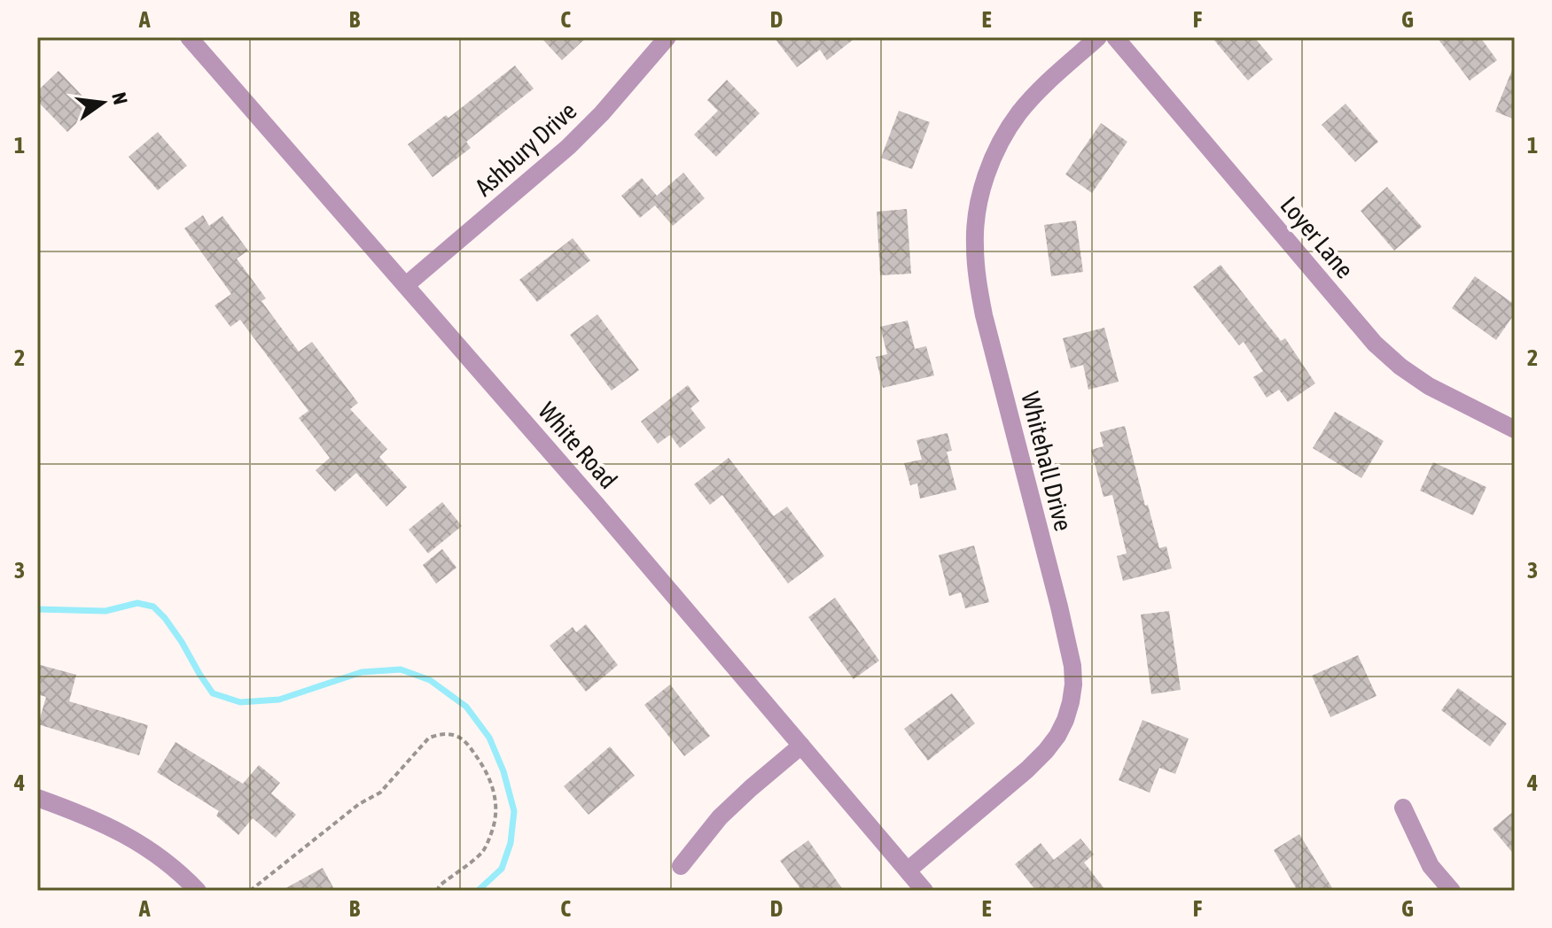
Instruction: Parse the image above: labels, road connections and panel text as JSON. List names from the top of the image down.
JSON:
{
  "streets": {
    "street": [
      "Ashbury Drive",
      "Loyer Lane",
      "White Road",
      "Whitehall Drive"
    ]
  },
  "crossings": [
    ["Ashbury Drive", "White Road"],
    ["White Road", "Whitehall Drive"]
  ],
  "north": "right",
  "grid": {
    "columns": [
      "A",
      "B",
      "C",
      "D",
      "E",
      "F",
      "G"
    ],
    "rows": [
      "1",
      "2",
      "3",
      "4"
    ]
  }
}
